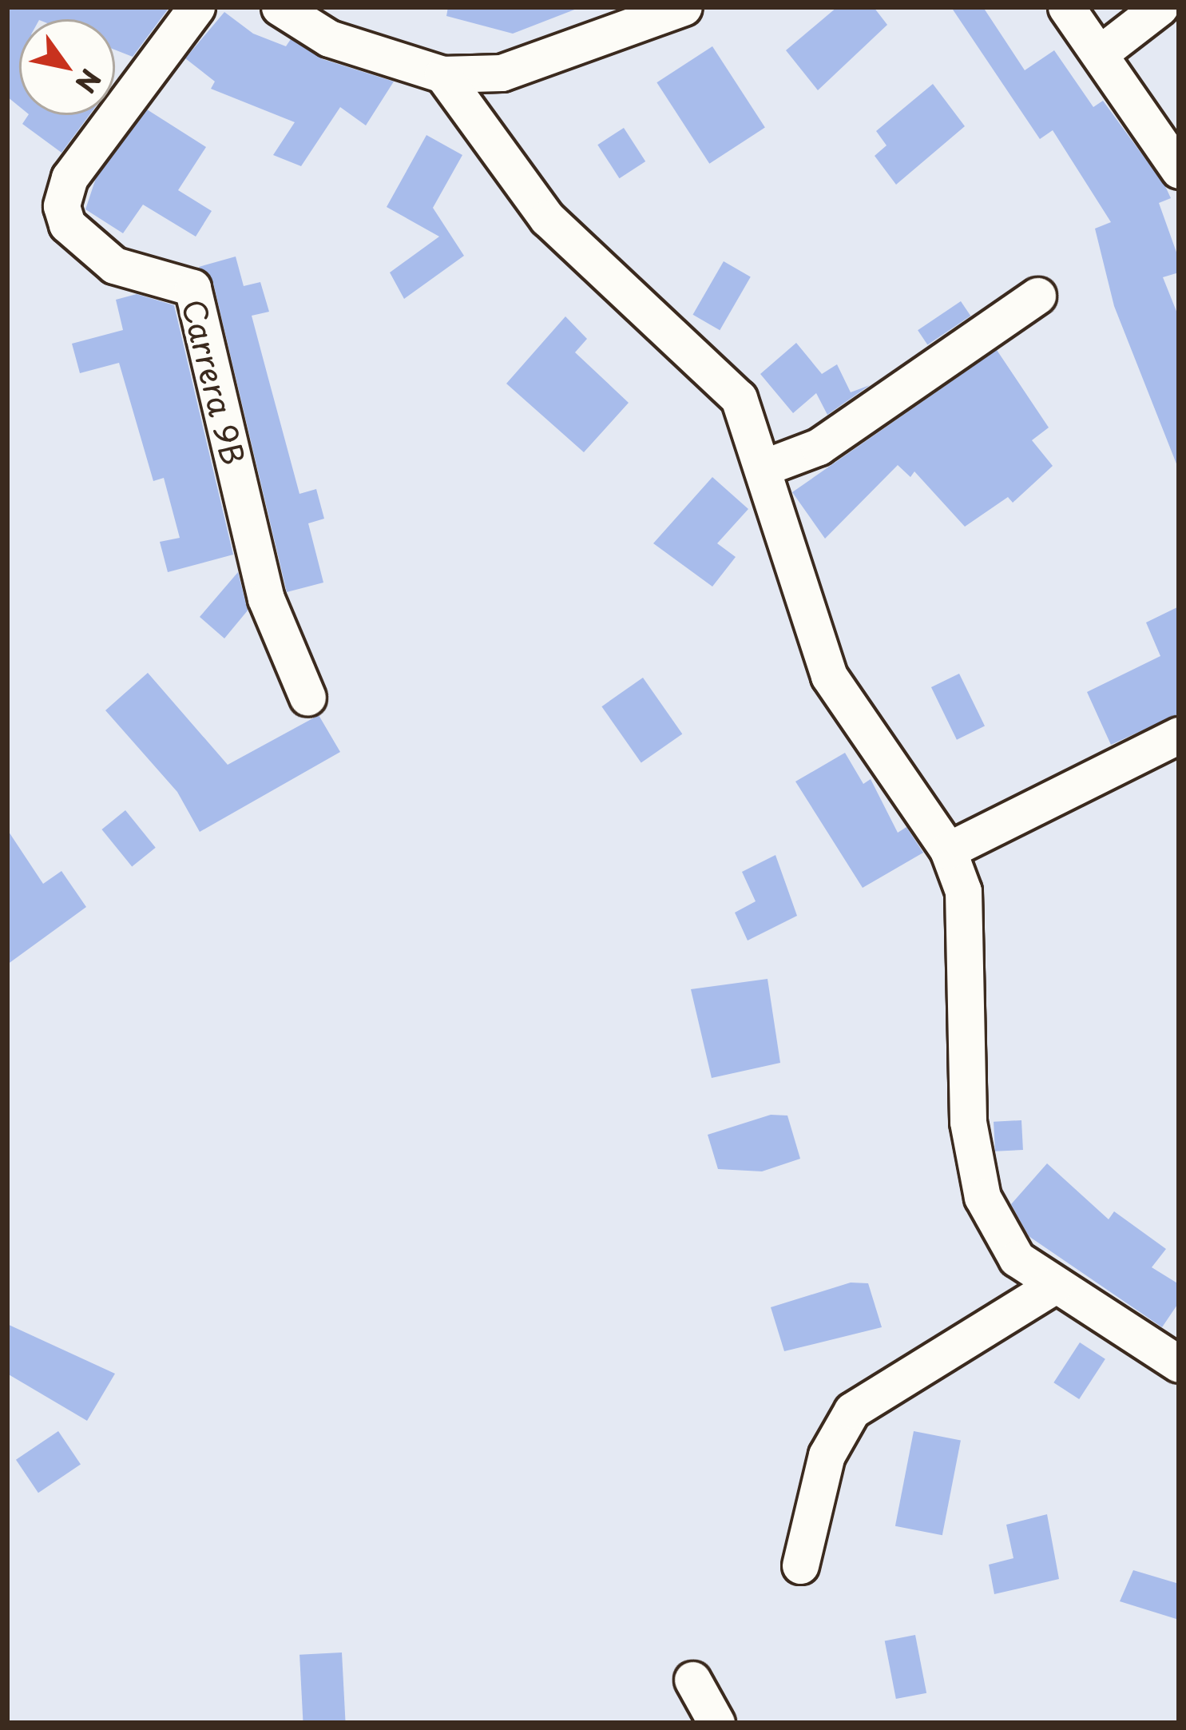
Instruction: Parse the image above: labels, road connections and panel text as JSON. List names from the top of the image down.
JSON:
{
  "streets": {
    "street": ["Carrera 9B"]
  },
  "north": "bottom right"
}
